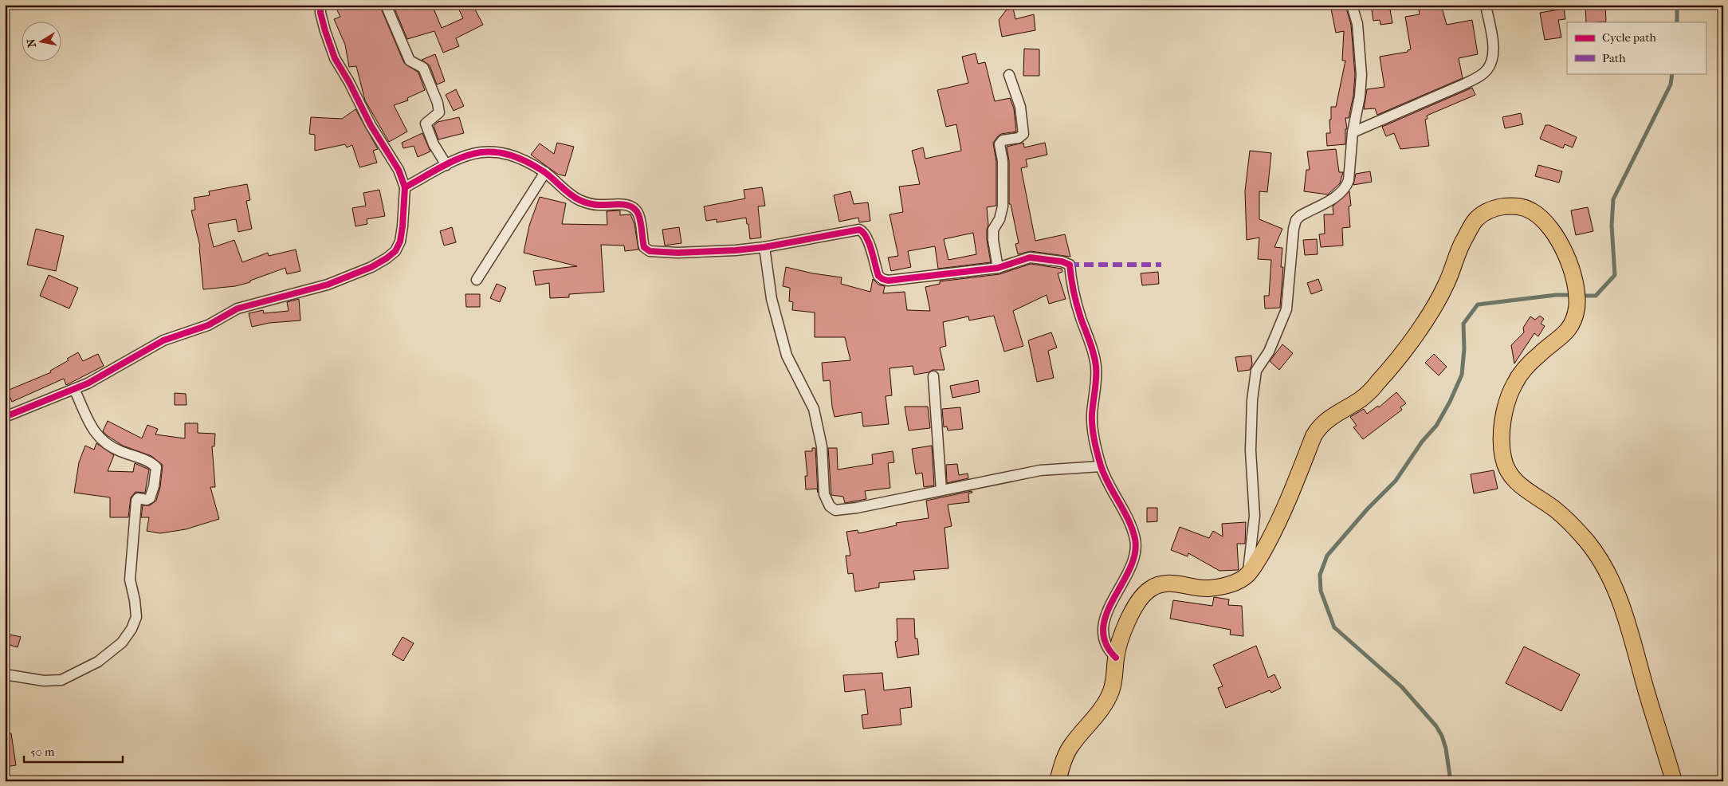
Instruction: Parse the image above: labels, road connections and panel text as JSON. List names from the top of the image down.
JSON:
{
  "legend": ["Cycle path", "Path"],
  "scale_bar": "50 m",
  "north": "left"
}
